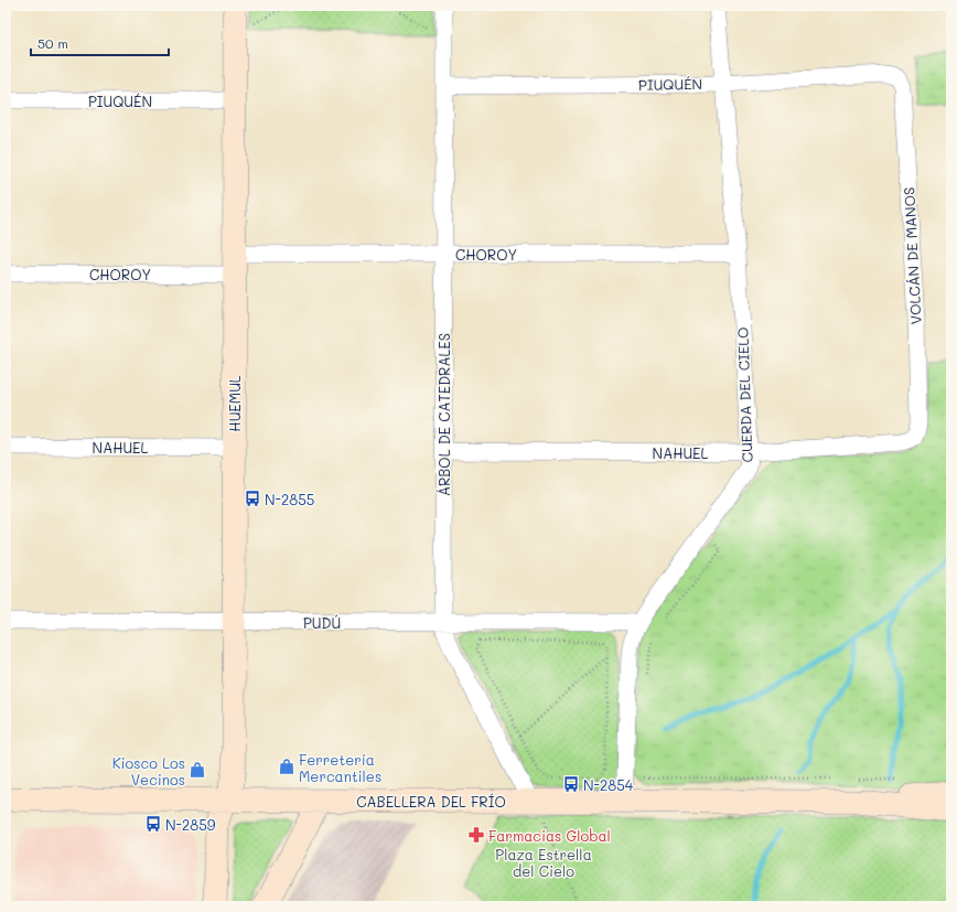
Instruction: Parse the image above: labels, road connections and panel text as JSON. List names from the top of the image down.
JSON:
{
  "streets": {
    "street": [
      "PIUQUÉN",
      "CHOROY",
      "VOLCÁN DE MANOS",
      "CUERDA DEL CIELO",
      "HUEMUL",
      "ÁRBOL DE CATEDRALES",
      "NAHUEL",
      "PUDÚ",
      "CABELLERA DEL FRÍO"
    ]
  },
  "crossings": [
    ["PIUQUÉN", "VOLCÁN DE MANOS"],
    ["PIUQUÉN", "CUERDA DEL CIELO"],
    ["PIUQUÉN", "HUEMUL"],
    ["PIUQUÉN", "ÁRBOL DE CATEDRALES"],
    ["CHOROY", "CUERDA DEL CIELO"],
    ["CHOROY", "HUEMUL"],
    ["CHOROY", "ÁRBOL DE CATEDRALES"],
    ["VOLCÁN DE MANOS", "NAHUEL"],
    ["CUERDA DEL CIELO", "NAHUEL"],
    ["CUERDA DEL CIELO", "PUDÚ"],
    ["CUERDA DEL CIELO", "CABELLERA DEL FRÍO"],
    ["HUEMUL", "NAHUEL"],
    ["HUEMUL", "PUDÚ"],
    ["HUEMUL", "CABELLERA DEL FRÍO"],
    ["ÁRBOL DE CATEDRALES", "NAHUEL"],
    ["ÁRBOL DE CATEDRALES", "PUDÚ"],
    ["ÁRBOL DE CATEDRALES", "CABELLERA DEL FRÍO"]
  ],
  "parks": ["Plaza Estrella del Cielo"],
  "places": {
    "bus stop": ["N-2855", "N-2854", "N-2859"],
    "shop": ["Ferretería Mercantiles", "Kiosco Los Vecinos"],
    "pharmacy": ["Farmacias Global"]
  },
  "scale_bar": "50 m"
}
